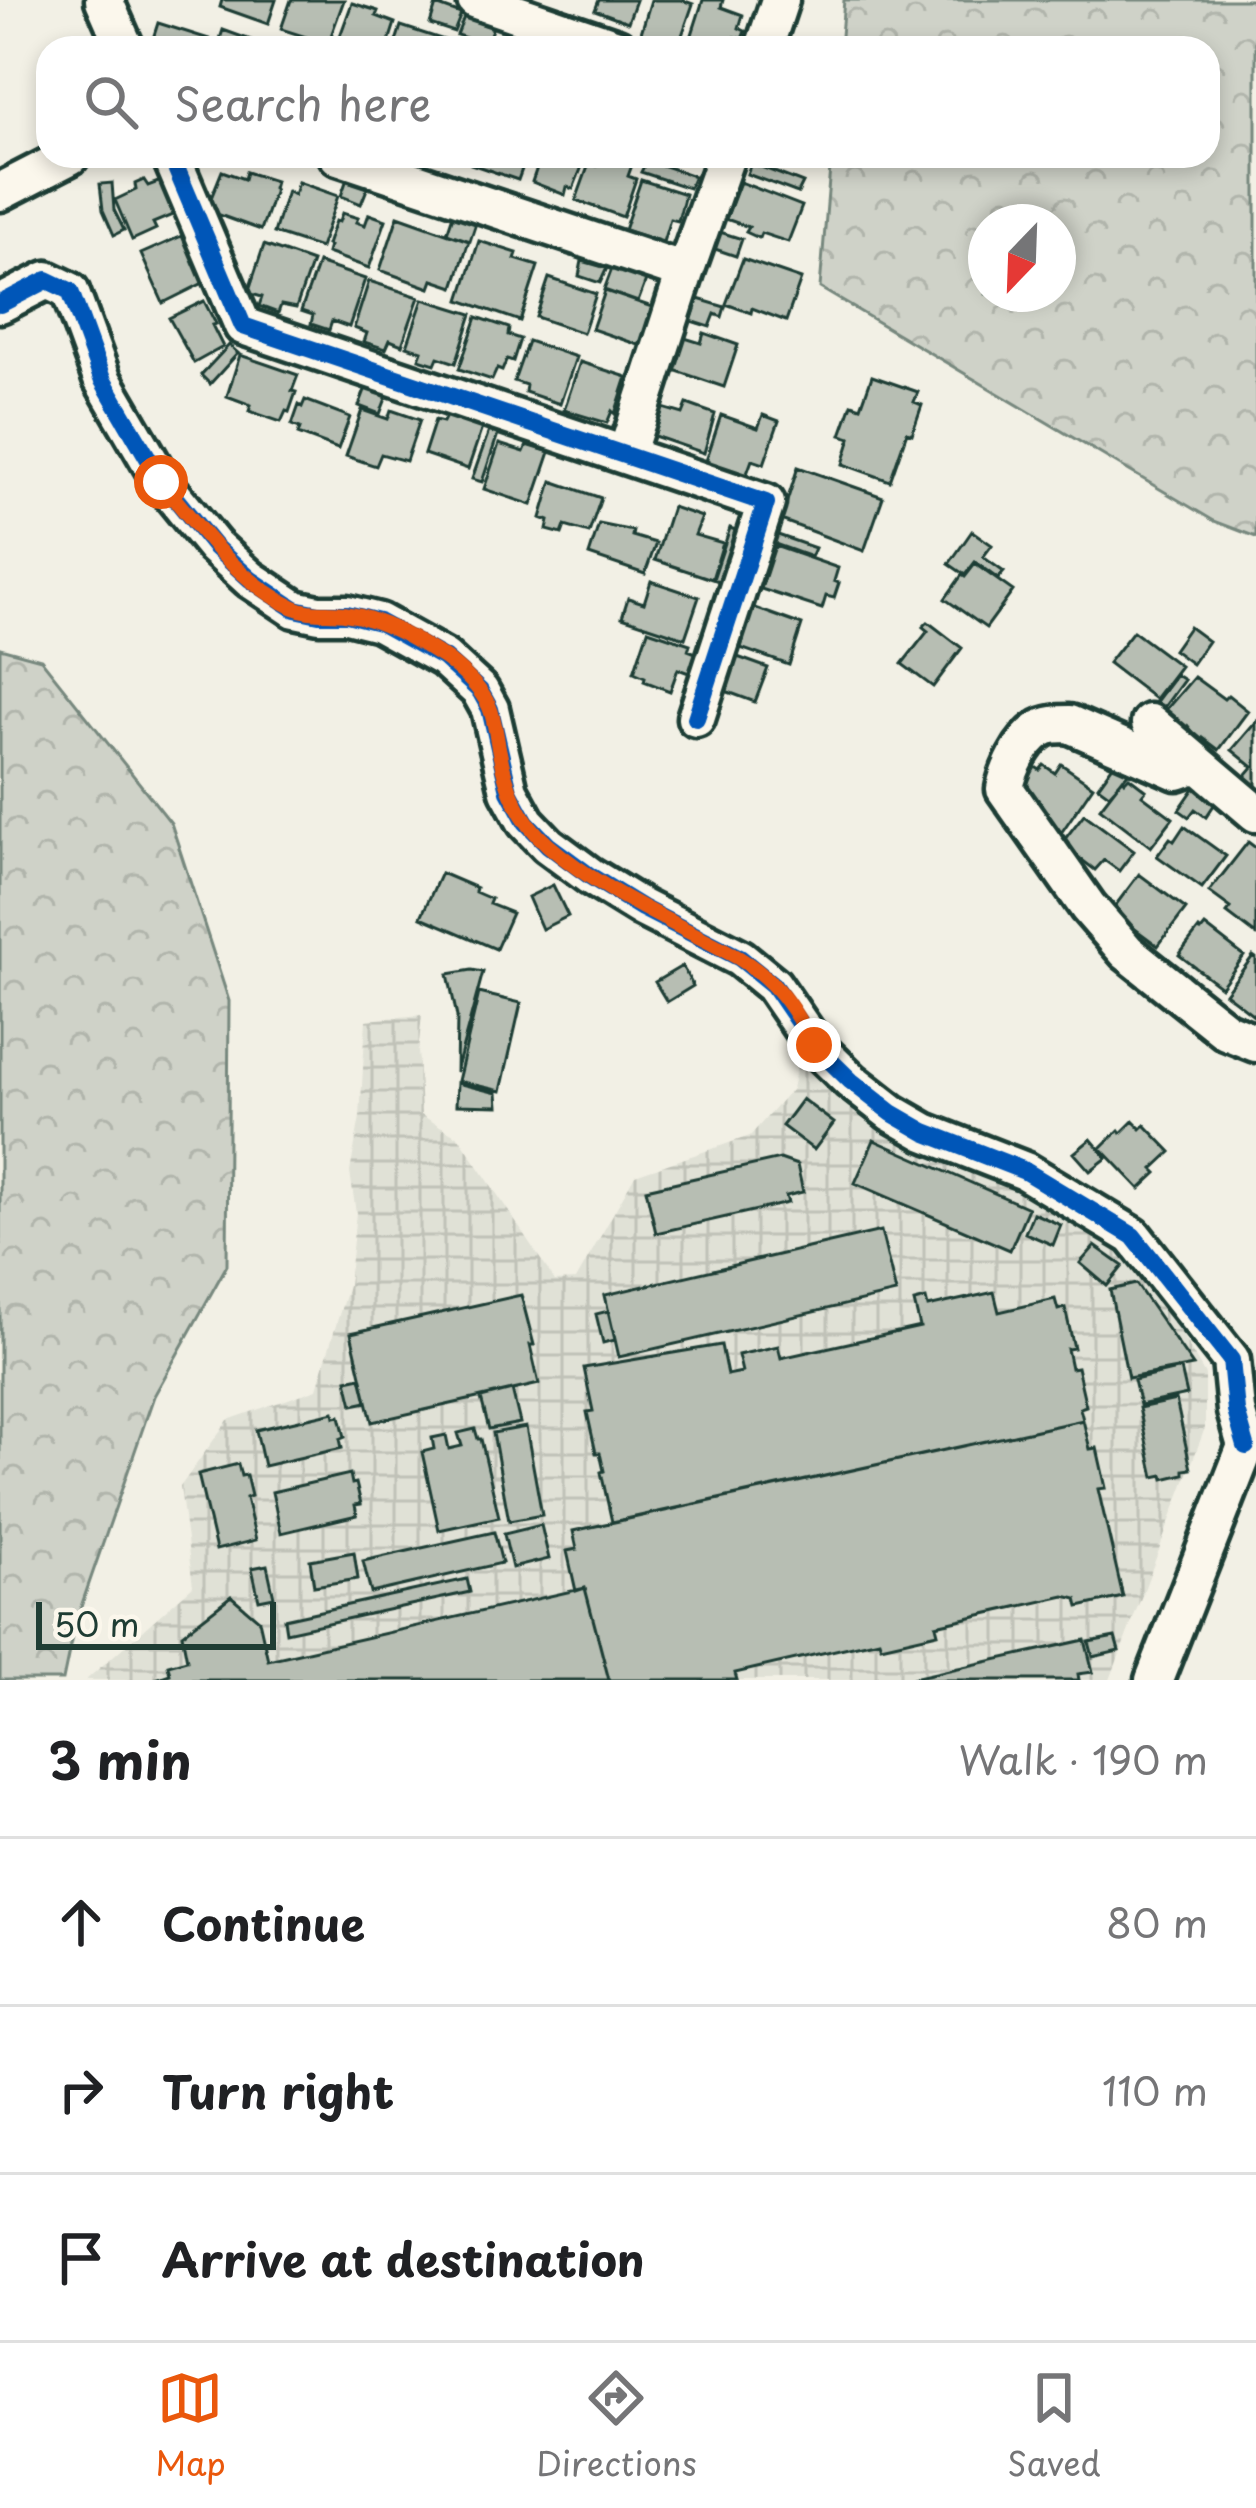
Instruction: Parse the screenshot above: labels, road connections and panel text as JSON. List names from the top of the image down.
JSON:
{
  "scale_bar": "50 m",
  "north": "bottom left",
  "page": {
    "search": "Search here",
    "scale": "50 m",
    "heading": ["3 min", "Walk · 190 m"],
    "list": [
      ["Continue", "80 m"],
      ["Turn right", "110 m"],
      "Arrive at destination"
    ],
    "nav": ["Map", "Directions", "Saved"]
  }
}
